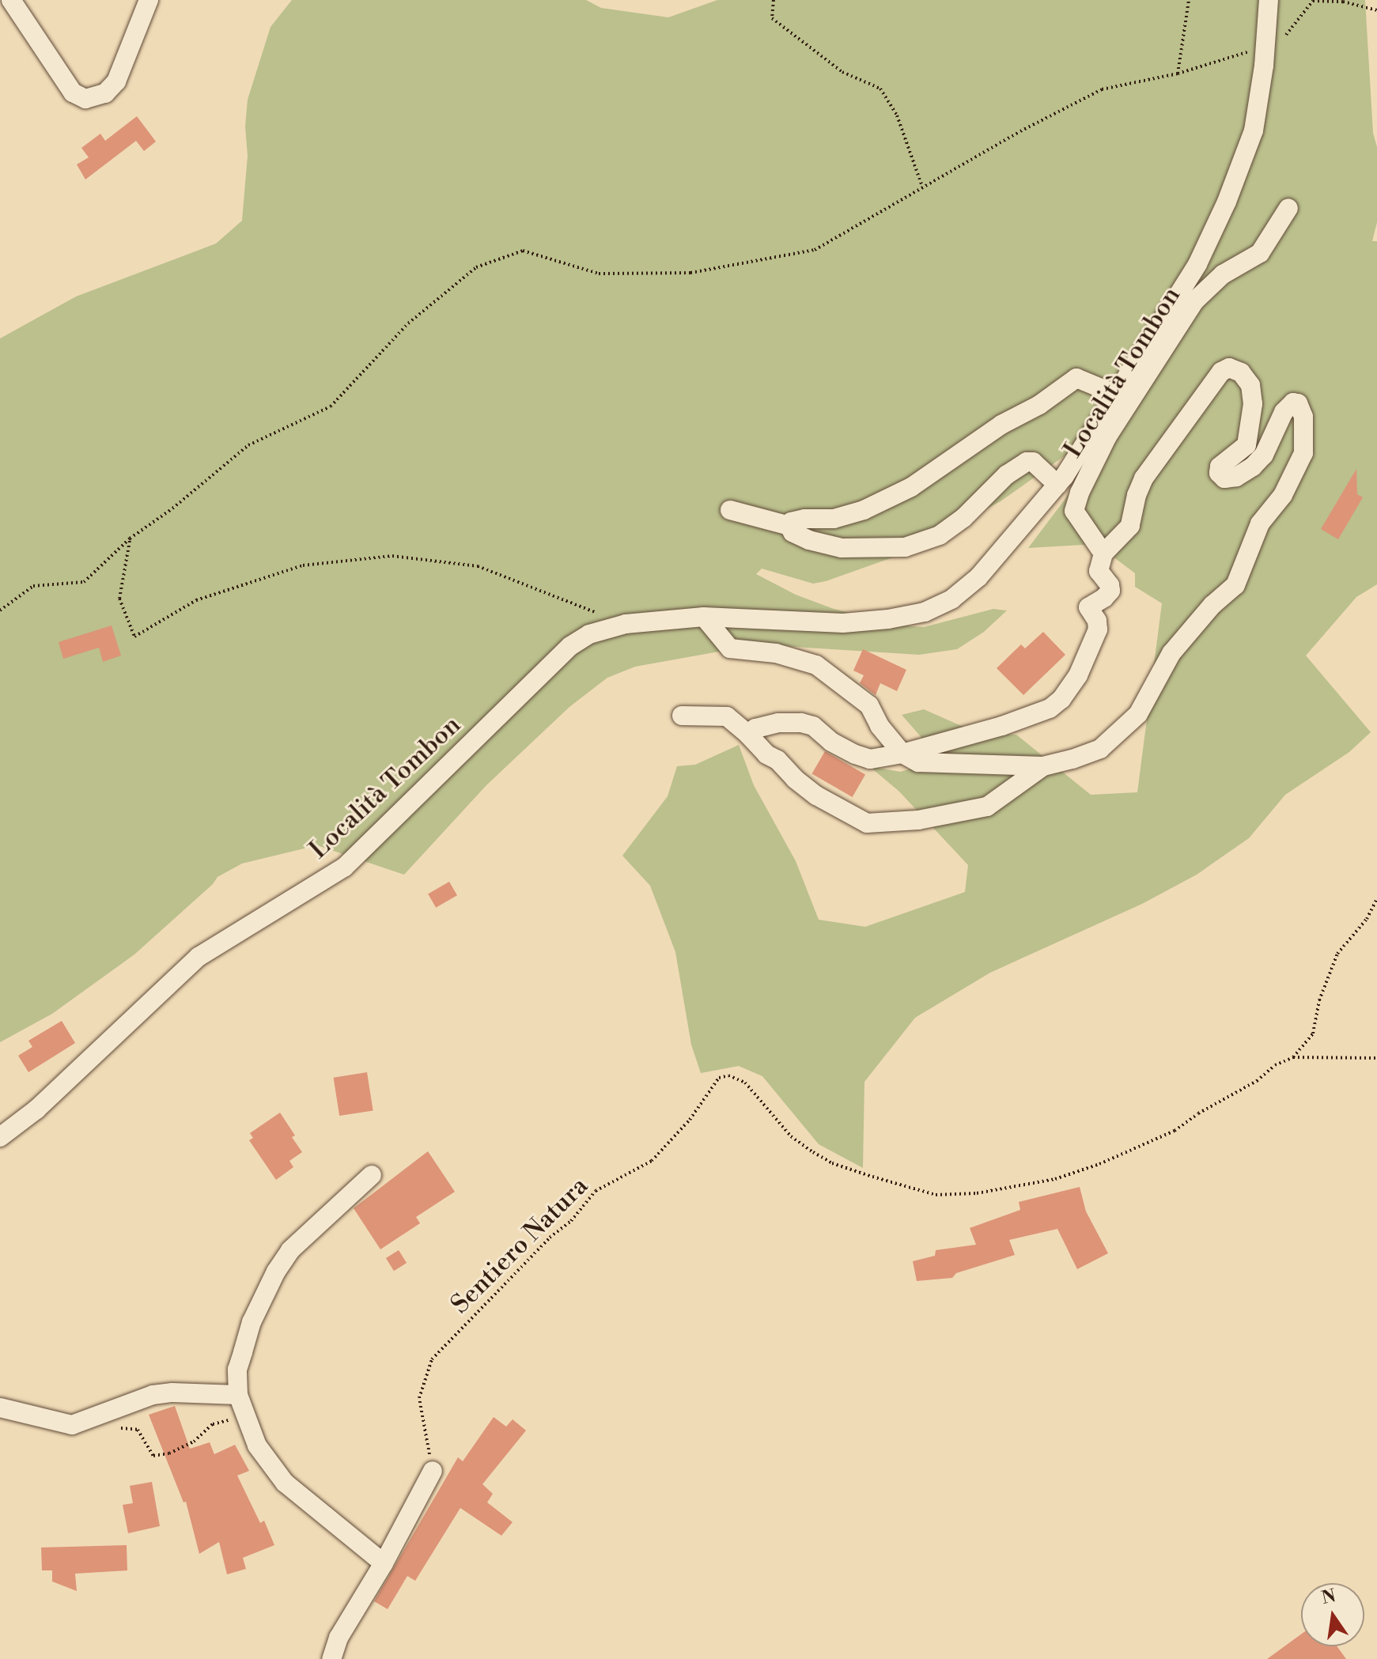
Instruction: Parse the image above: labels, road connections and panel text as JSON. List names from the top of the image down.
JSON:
{
  "streets": {
    "street": ["Località Tombon"],
    "path": ["Sentiero Natura"]
  },
  "north": "top"
}
